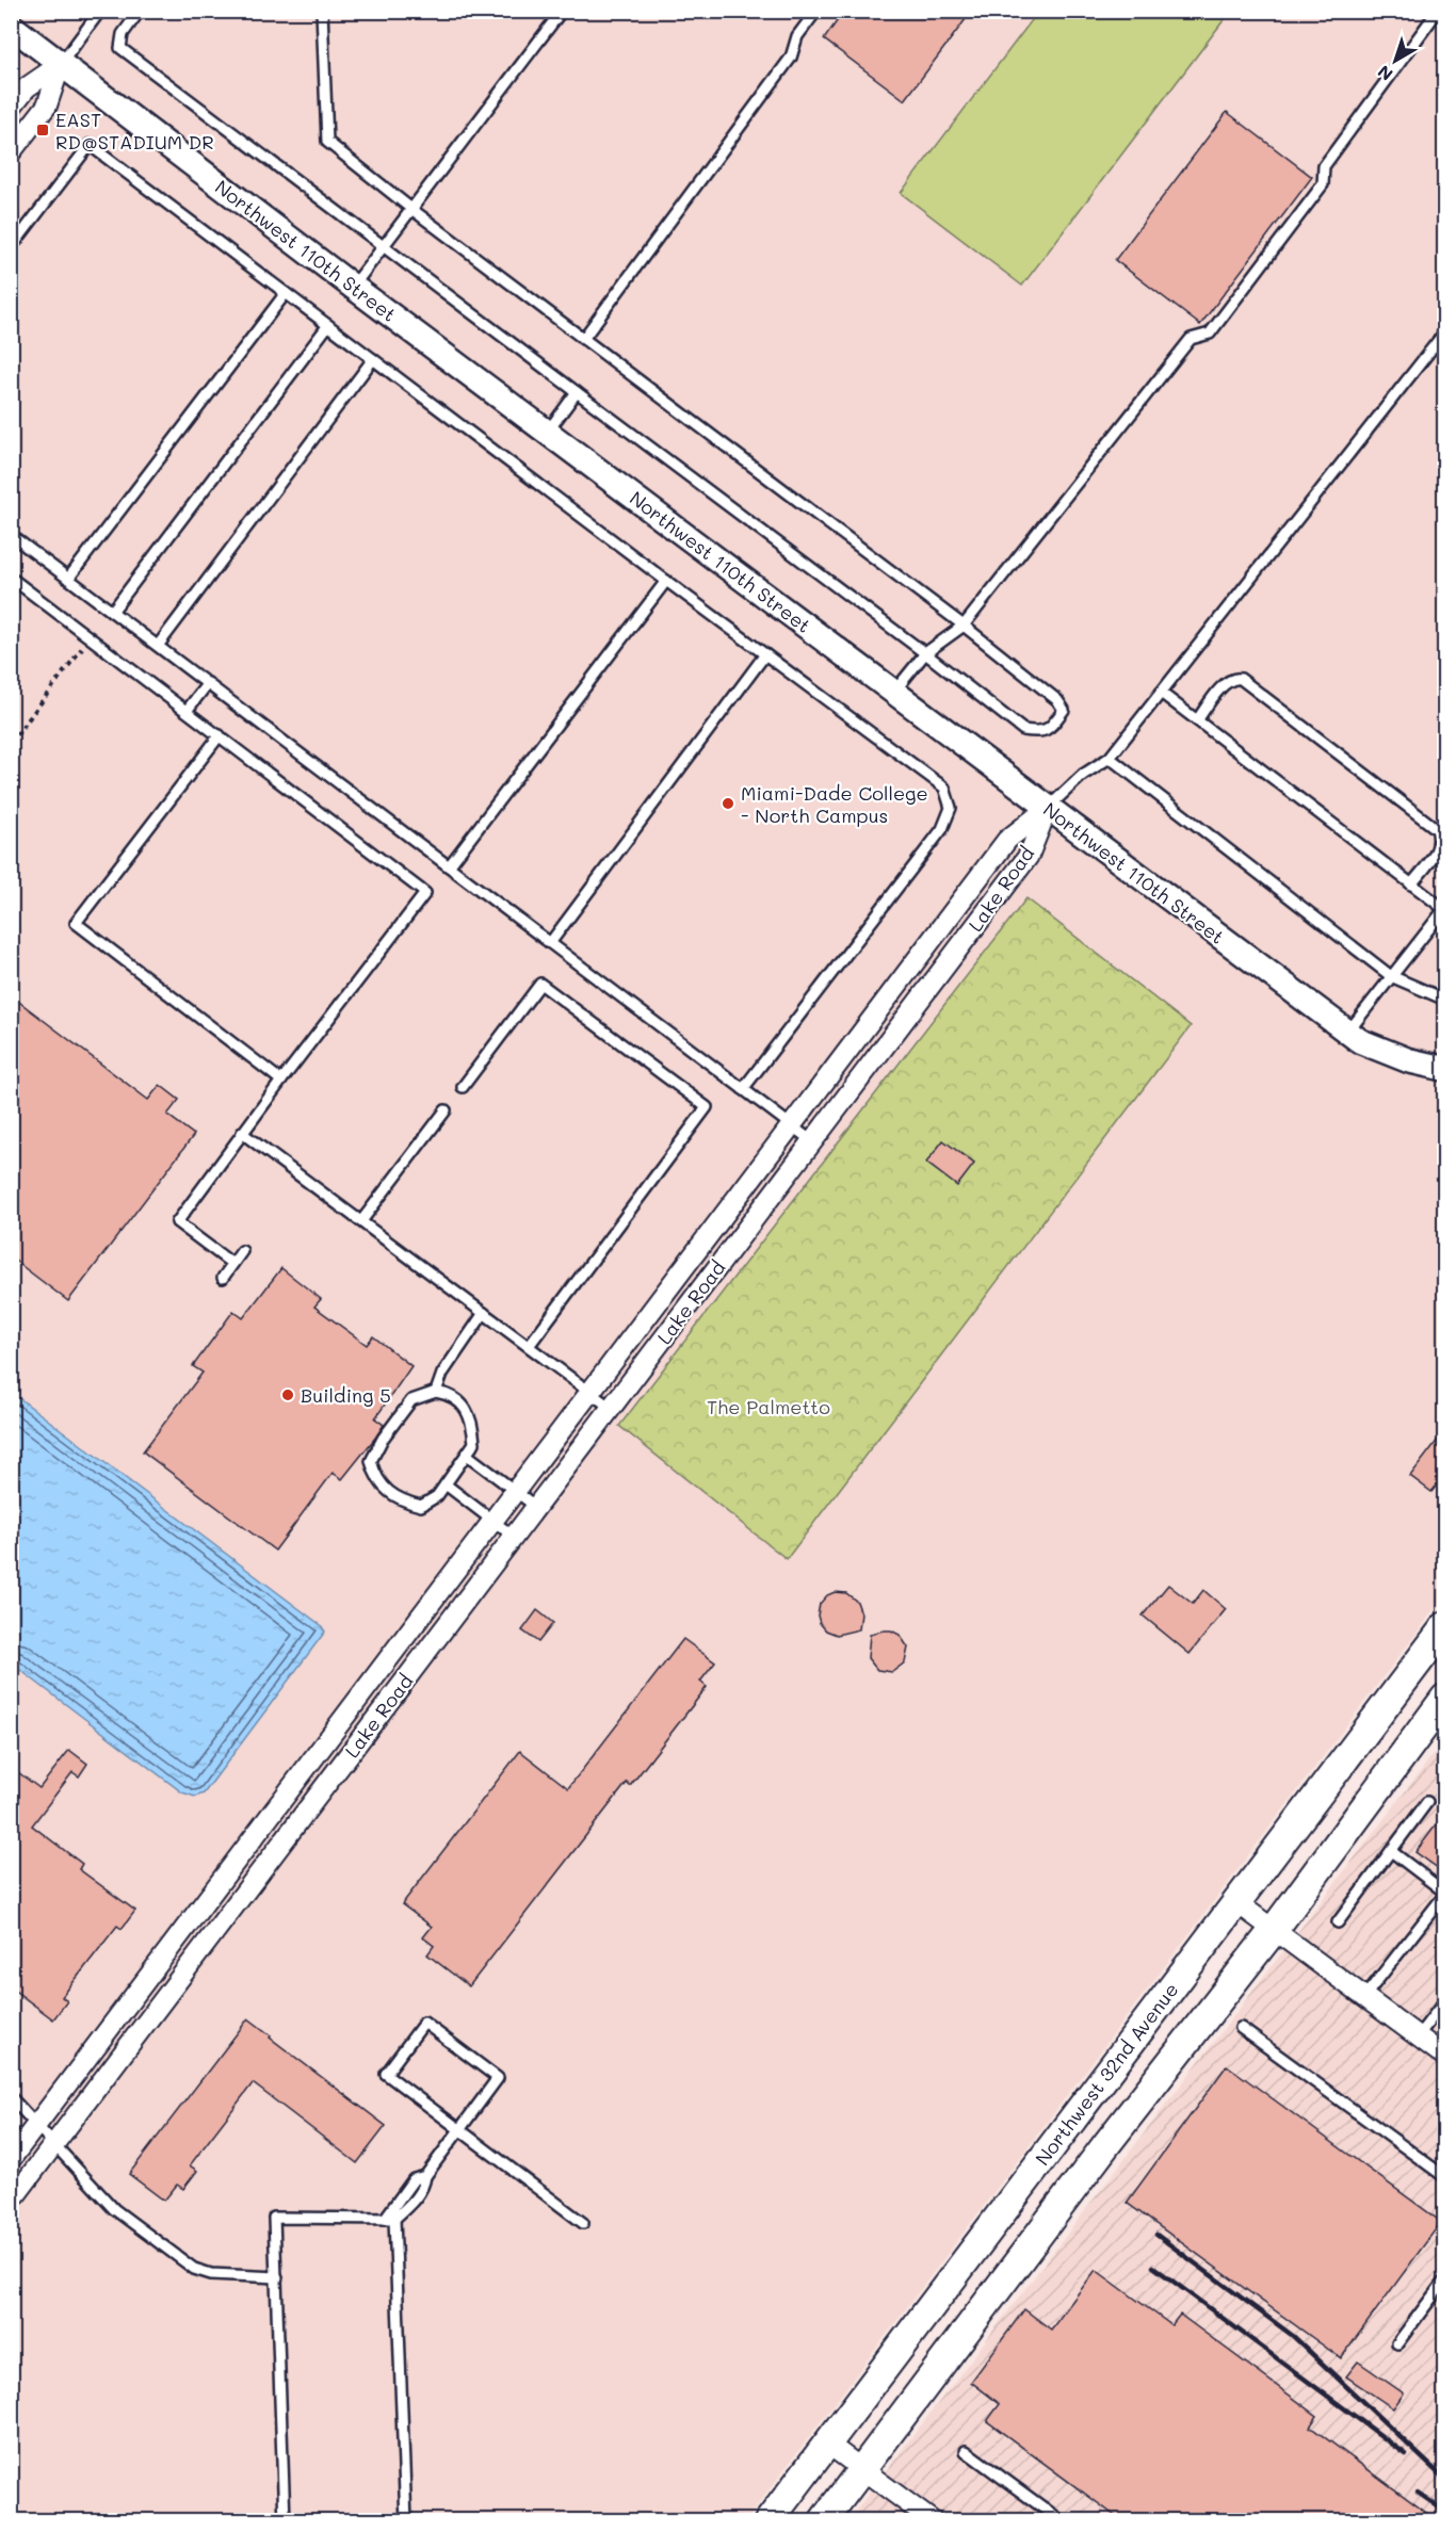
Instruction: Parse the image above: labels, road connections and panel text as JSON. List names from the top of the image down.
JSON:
{
  "streets": {
    "main road": ["Northwest 32nd Avenue"],
    "street": ["Northwest 110th Street", "Lake Road"]
  },
  "crossings": [
    ["Northwest 110th Street", "Lake Road"]
  ],
  "parks": ["The Palmetto"],
  "places": {
    "transit": ["EAST RD@STADIUM DR"],
    "other": ["Miami-Dade College - North Campus", "Building 5"]
  },
  "north": "bottom left"
}
